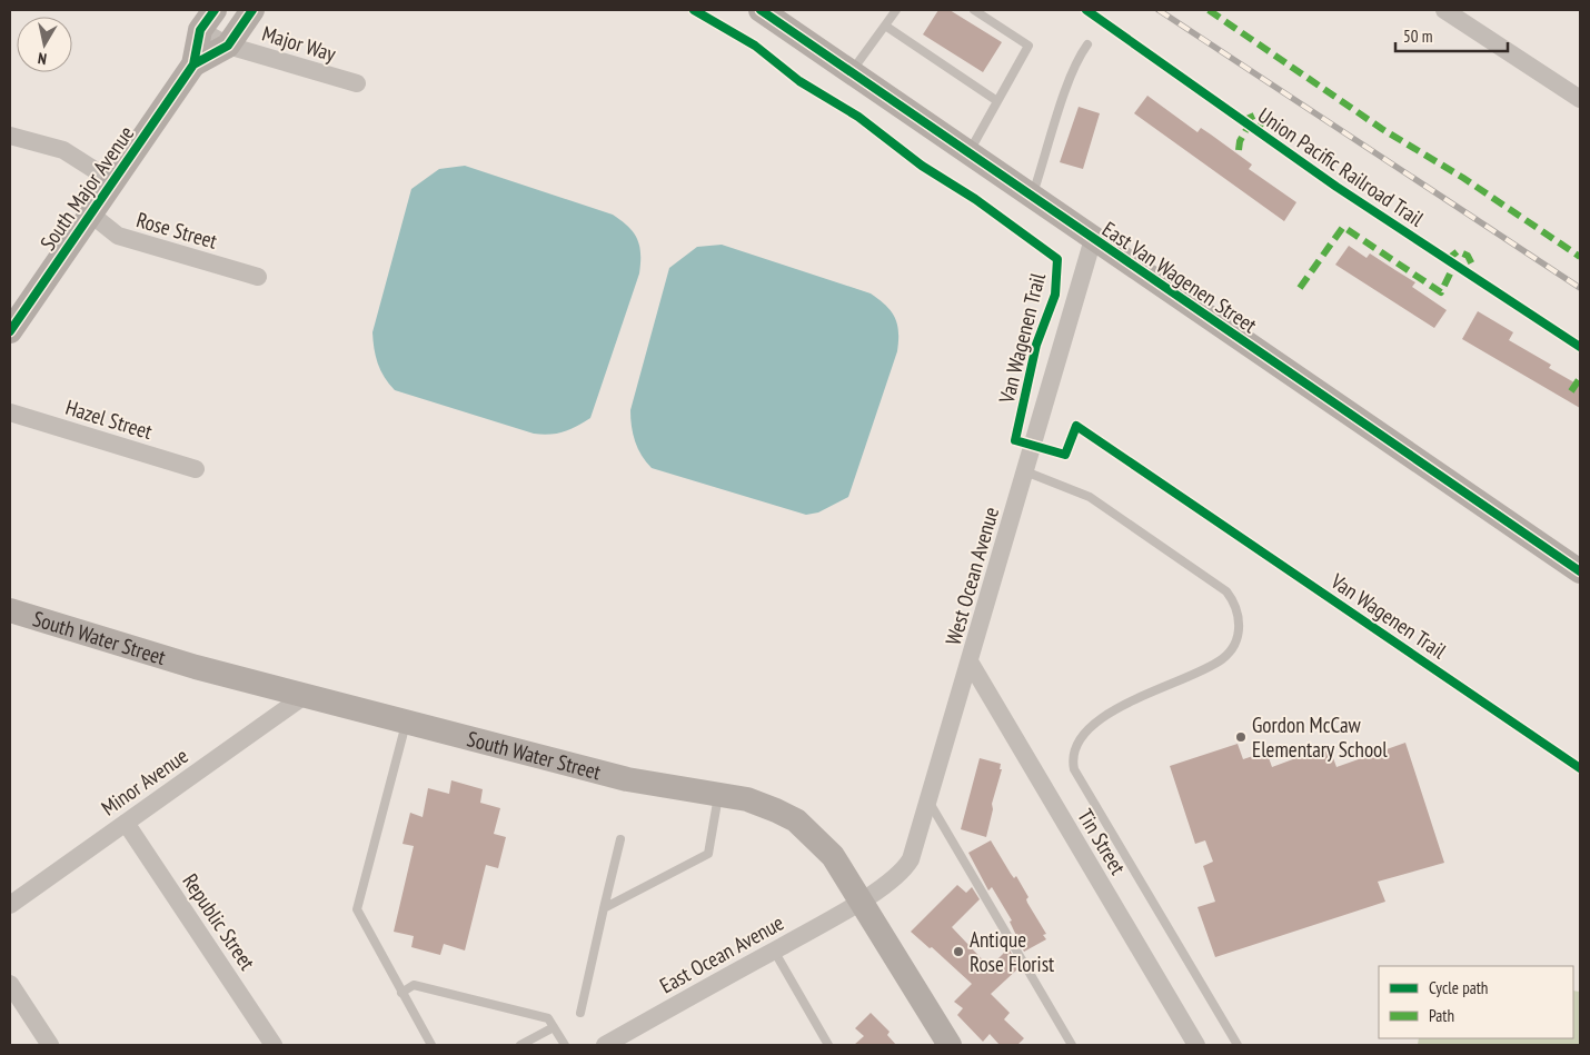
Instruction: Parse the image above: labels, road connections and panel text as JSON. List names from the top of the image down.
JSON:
{
  "streets": {
    "main road": ["South Major Avenue", "East Van Wagenen Street", "South Water Street"],
    "street": [
      "Major Way",
      "Rose Street",
      "Hazel Street",
      "West Ocean Avenue",
      "Minor Avenue",
      "Tin Street",
      "Republic Street",
      "East Ocean Avenue"
    ],
    "cycle path": ["Union Pacific Railroad Trail", "Van Wagenen Trail"]
  },
  "crossings": [
    ["Major Way", "South Major Avenue"],
    ["South Major Avenue", "Rose Street"],
    ["East Van Wagenen Street", "West Ocean Avenue"],
    ["West Ocean Avenue", "South Water Street"],
    ["West Ocean Avenue", "Tin Street"],
    ["West Ocean Avenue", "East Ocean Avenue"],
    ["South Water Street", "Minor Avenue"],
    ["South Water Street", "East Ocean Avenue"],
    ["Minor Avenue", "Republic Street"]
  ],
  "places": ["Gordon McCaw Elementary School", "Antique Rose Florist"],
  "legend": ["Cycle path", "Path"],
  "scale_bar": "50 m",
  "north": "bottom"
}
